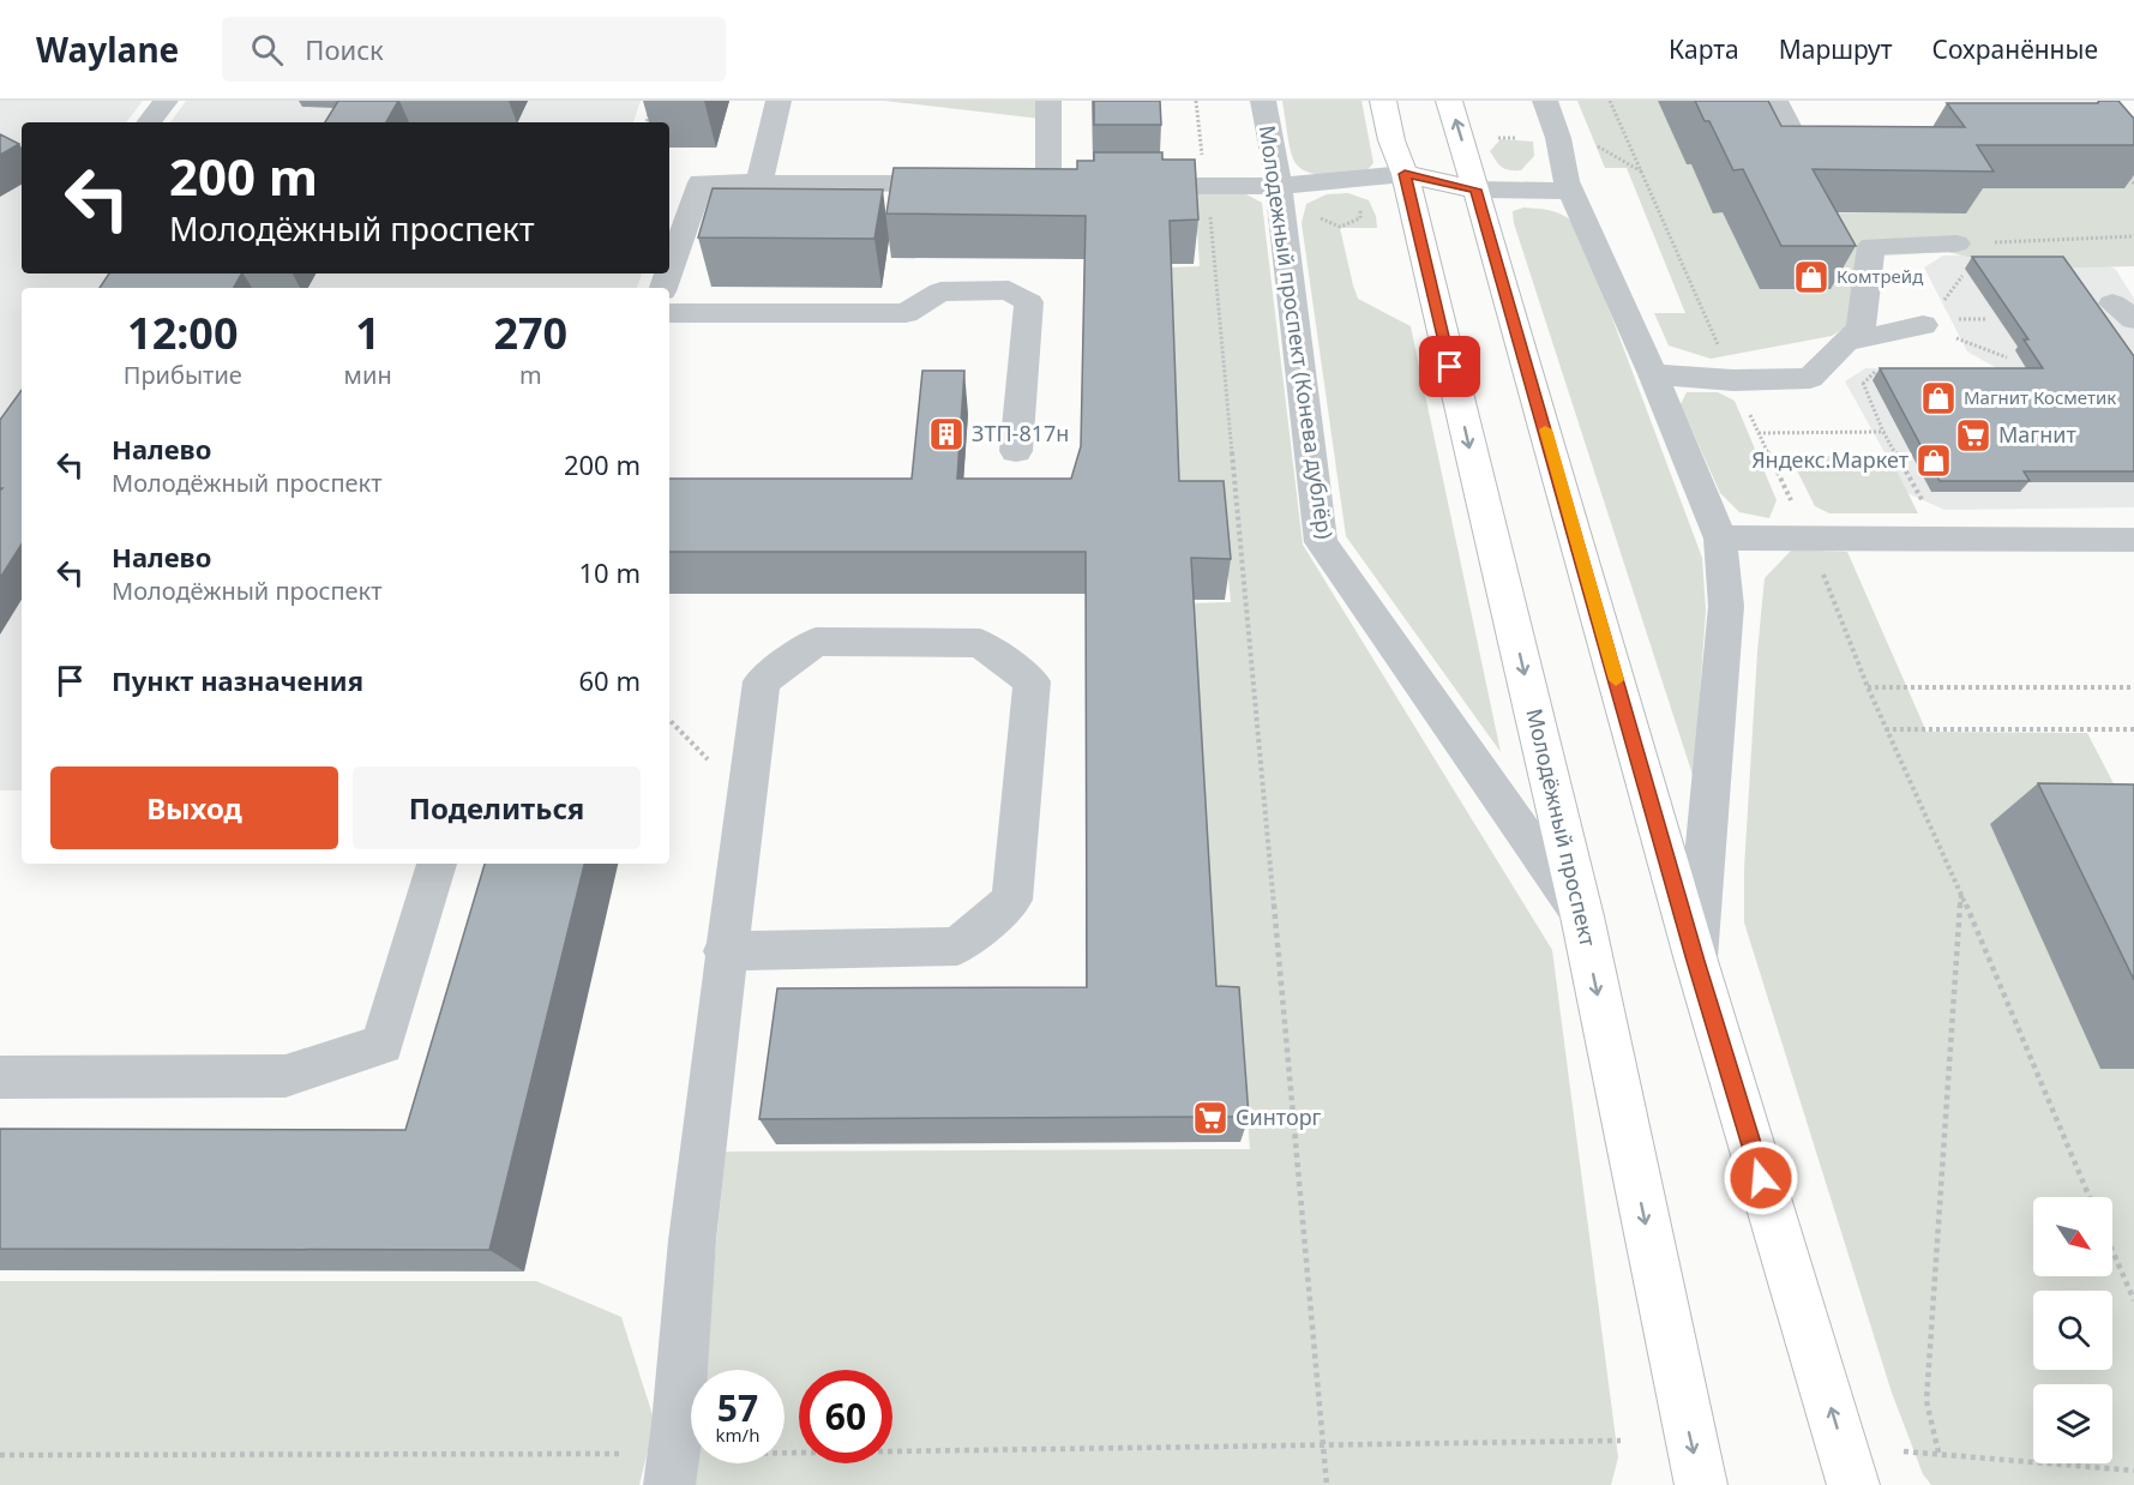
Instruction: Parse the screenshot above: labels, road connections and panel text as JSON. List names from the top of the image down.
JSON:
{
  "streets": {
    "main road": ["Молодёжный проспект"],
    "street": ["Молодежный проспект (Конева дублёр)"]
  },
  "crossings": [
    ["Молодежный проспект (Конева дублёр)", "Молодёжный проспект"]
  ],
  "places": {
    "shop": ["Комтрейд", "Магнит Косметик", "Яндекс.Маркет"],
    "building": ["ЗТП-817н"],
    "supermarket": ["Магнит", "Синторг"]
  },
  "north": "bottom right",
  "page": {
    "header": "Waylane",
    "search": "Поиск",
    "nav": ["Карта", "Маршрут", "Сохранённые"],
    "turn": ["200 m", "Молодёжный проспект"],
    "eta": [
      "12:00",
      "Прибытие",
      "1",
      "мин",
      "270",
      "m"
    ],
    "list": [
      {
        "name": "Налево",
        "note": "Молодёжный проспект",
        "value": "200 m"
      },
      {
        "name": "Налево",
        "note": "Молодёжный проспект",
        "value": "10 m"
      },
      {
        "name": "Пункт назначения",
        "value": "60 m"
      }
    ],
    "buttons": ["Выход", "Поделиться"],
    "speed": "57 km/h",
    "limit": "60"
  }
}
